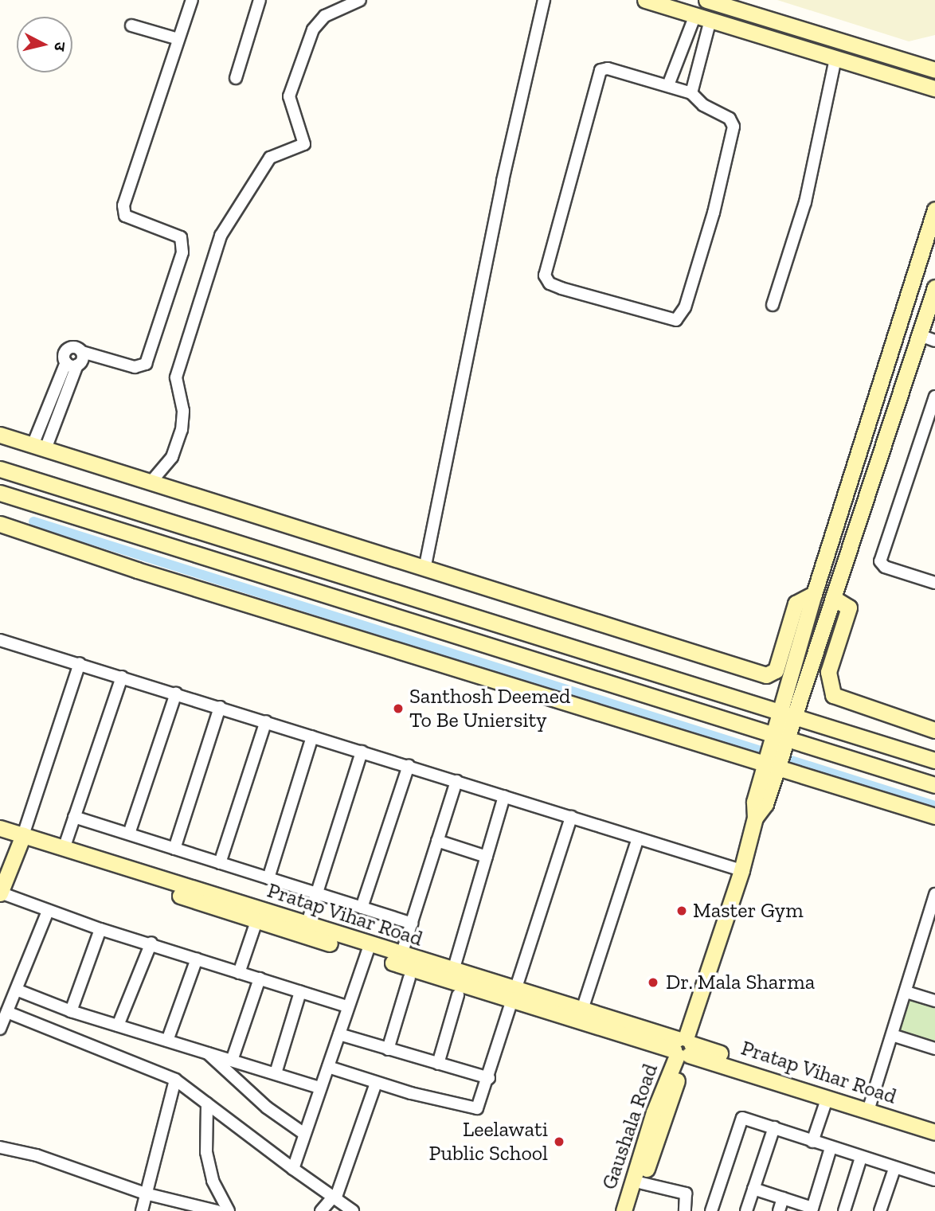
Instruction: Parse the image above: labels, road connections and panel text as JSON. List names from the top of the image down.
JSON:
{
  "streets": {
    "street": ["Pratap Vihar Road", "Gaushala Road"]
  },
  "crossings": [
    ["Pratap Vihar Road", "Gaushala Road"]
  ],
  "places": [
    "Santhosh Deemed To Be Uniersity",
    "Master Gym",
    "Dr. Mala Sharma",
    "Leelawati Public School"
  ],
  "north": "right"
}
